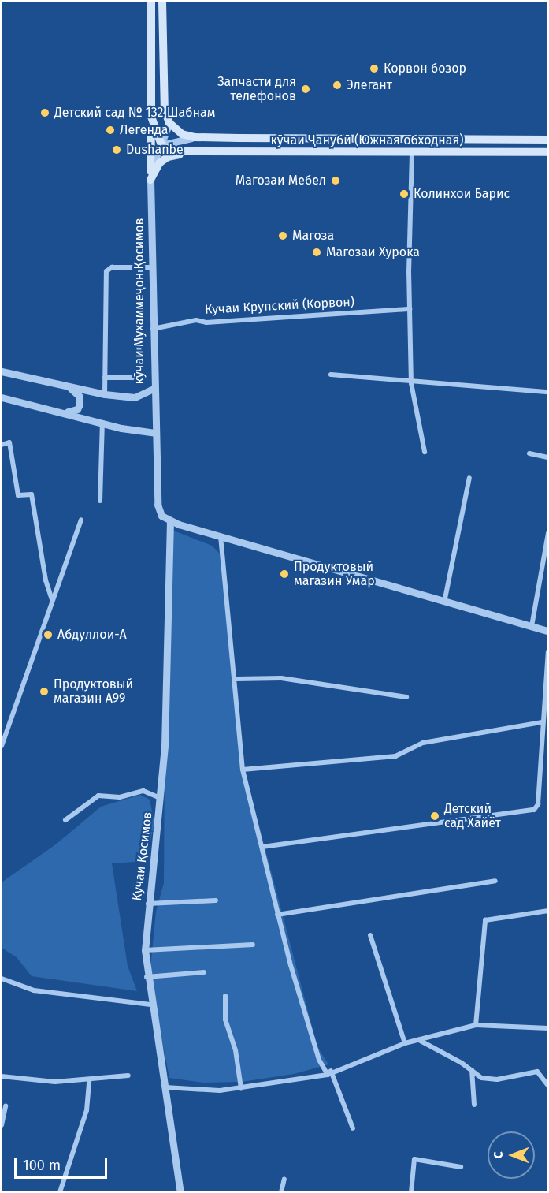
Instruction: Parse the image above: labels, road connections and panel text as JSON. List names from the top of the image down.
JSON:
{
  "streets": {
    "main road": ["кӯчаи Ҷанубӣ (Южная обходная)"],
    "street": ["кӯчаи Мухаммеҷон Қосимов", "Кучаи Крупский (Корвон)", "Кучаи Қосимов"]
  },
  "crossings": [
    ["кӯчаи Мухаммеҷон Қосимов", "Кучаи Крупский (Корвон)"]
  ],
  "places": [
    "Корвон бозор",
    "Элегант",
    "Запчасти для телефонов",
    "Детский сад № 132 Шабнам",
    "Легенда",
    "Dushanbe",
    "Магозаи Мебел",
    "Колинхои Барис",
    "Магоза",
    "Магозаи Хурока",
    "Продуктовый магазин Умар",
    "Абдуллои-А",
    "Продуктовый магазин А99",
    "Детский сад Хайёт"
  ],
  "scale_bar": "100 m",
  "north": "left"
}
